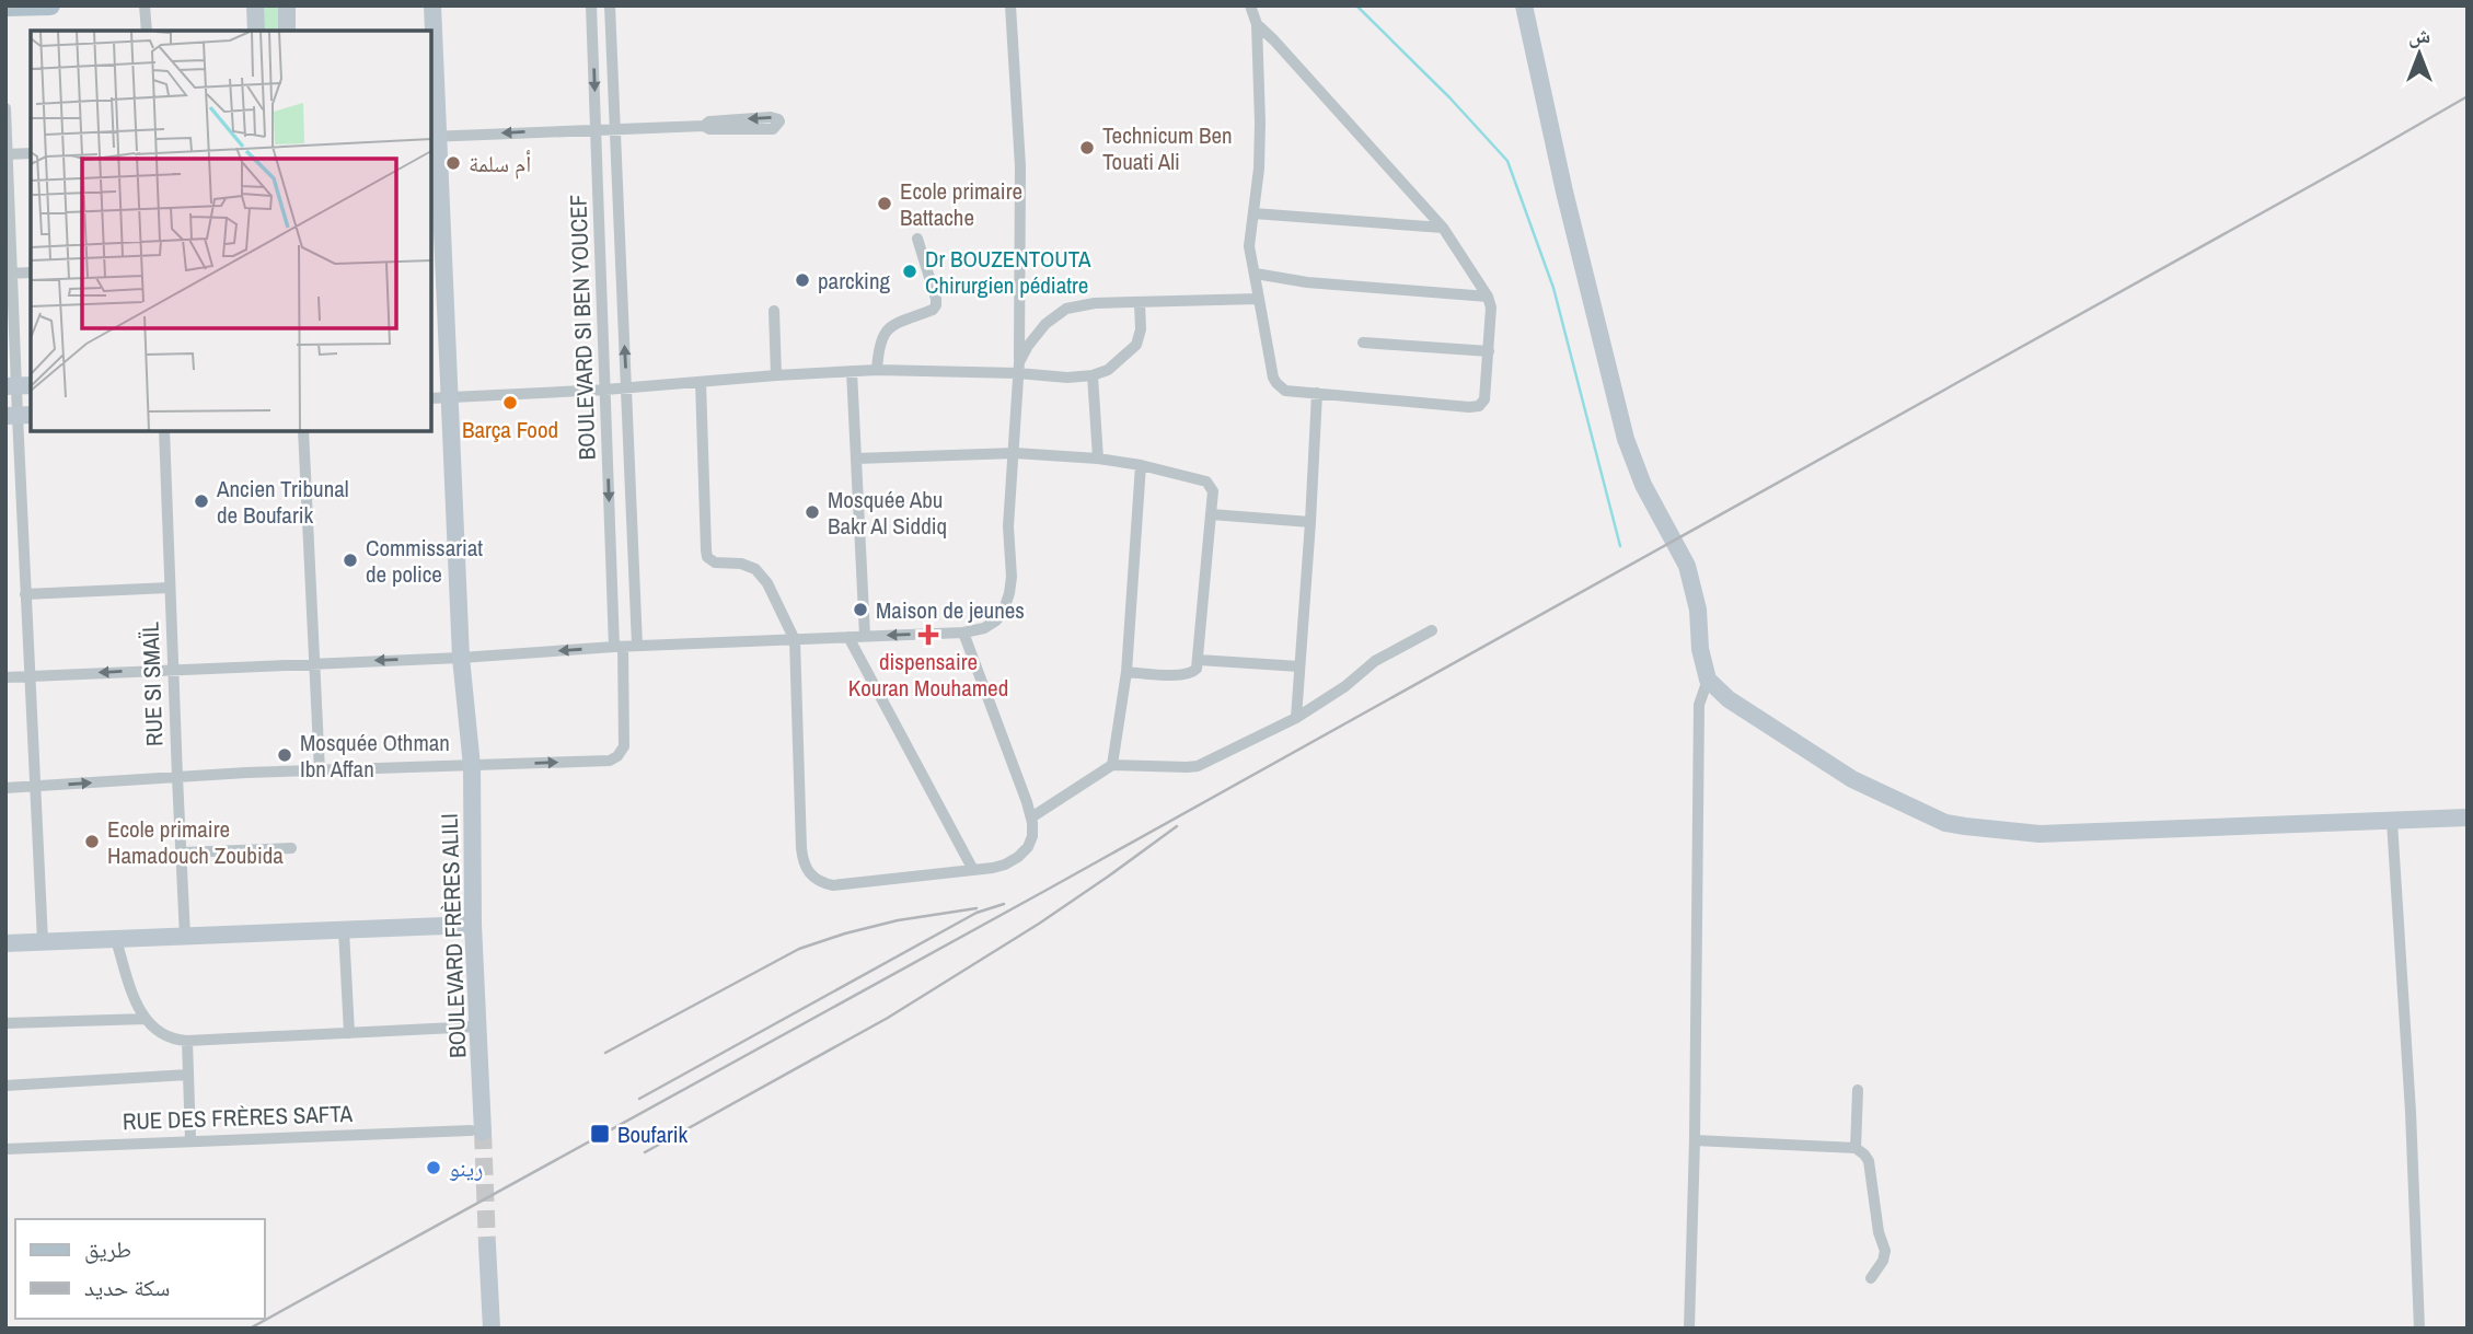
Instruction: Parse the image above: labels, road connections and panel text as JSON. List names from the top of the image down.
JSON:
{
  "streets": {
    "main road": ["BOULEVARD FRÈRES ALILI"],
    "street": ["BOULEVARD SI BEN YOUCEF", "RUE SI SMAÏL", "RUE DES FRÈRES SAFTA"]
  },
  "crossings": [
    ["BOULEVARD SI BEN YOUCEF", "BOULEVARD FRÈRES ALILI"],
    ["BOULEVARD FRÈRES ALILI", "RUE DES FRÈRES SAFTA"]
  ],
  "places": {
    "other": [
      "Technicum Ben Touati Ali",
      "أم سلمة",
      "Ecole primaire Battache",
      "Dr BOUZENTOUTA Chirurgien pédiatre",
      "parcking",
      "Barça Food",
      "Ancien Tribunal de Boufarik",
      "Mosquée Abu Bakr Al Siddiq",
      "Commissariat de police",
      "Maison de jeunes",
      "Mosquée Othman Ibn Affan",
      "Ecole primaire Hamadouch Zoubida",
      "رينو"
    ],
    "health": ["dispensaire Kouran Mouhamed"],
    "transit": ["Boufarik"]
  },
  "legend": ["طريق", "سكة حديد"],
  "north": "top"
}
